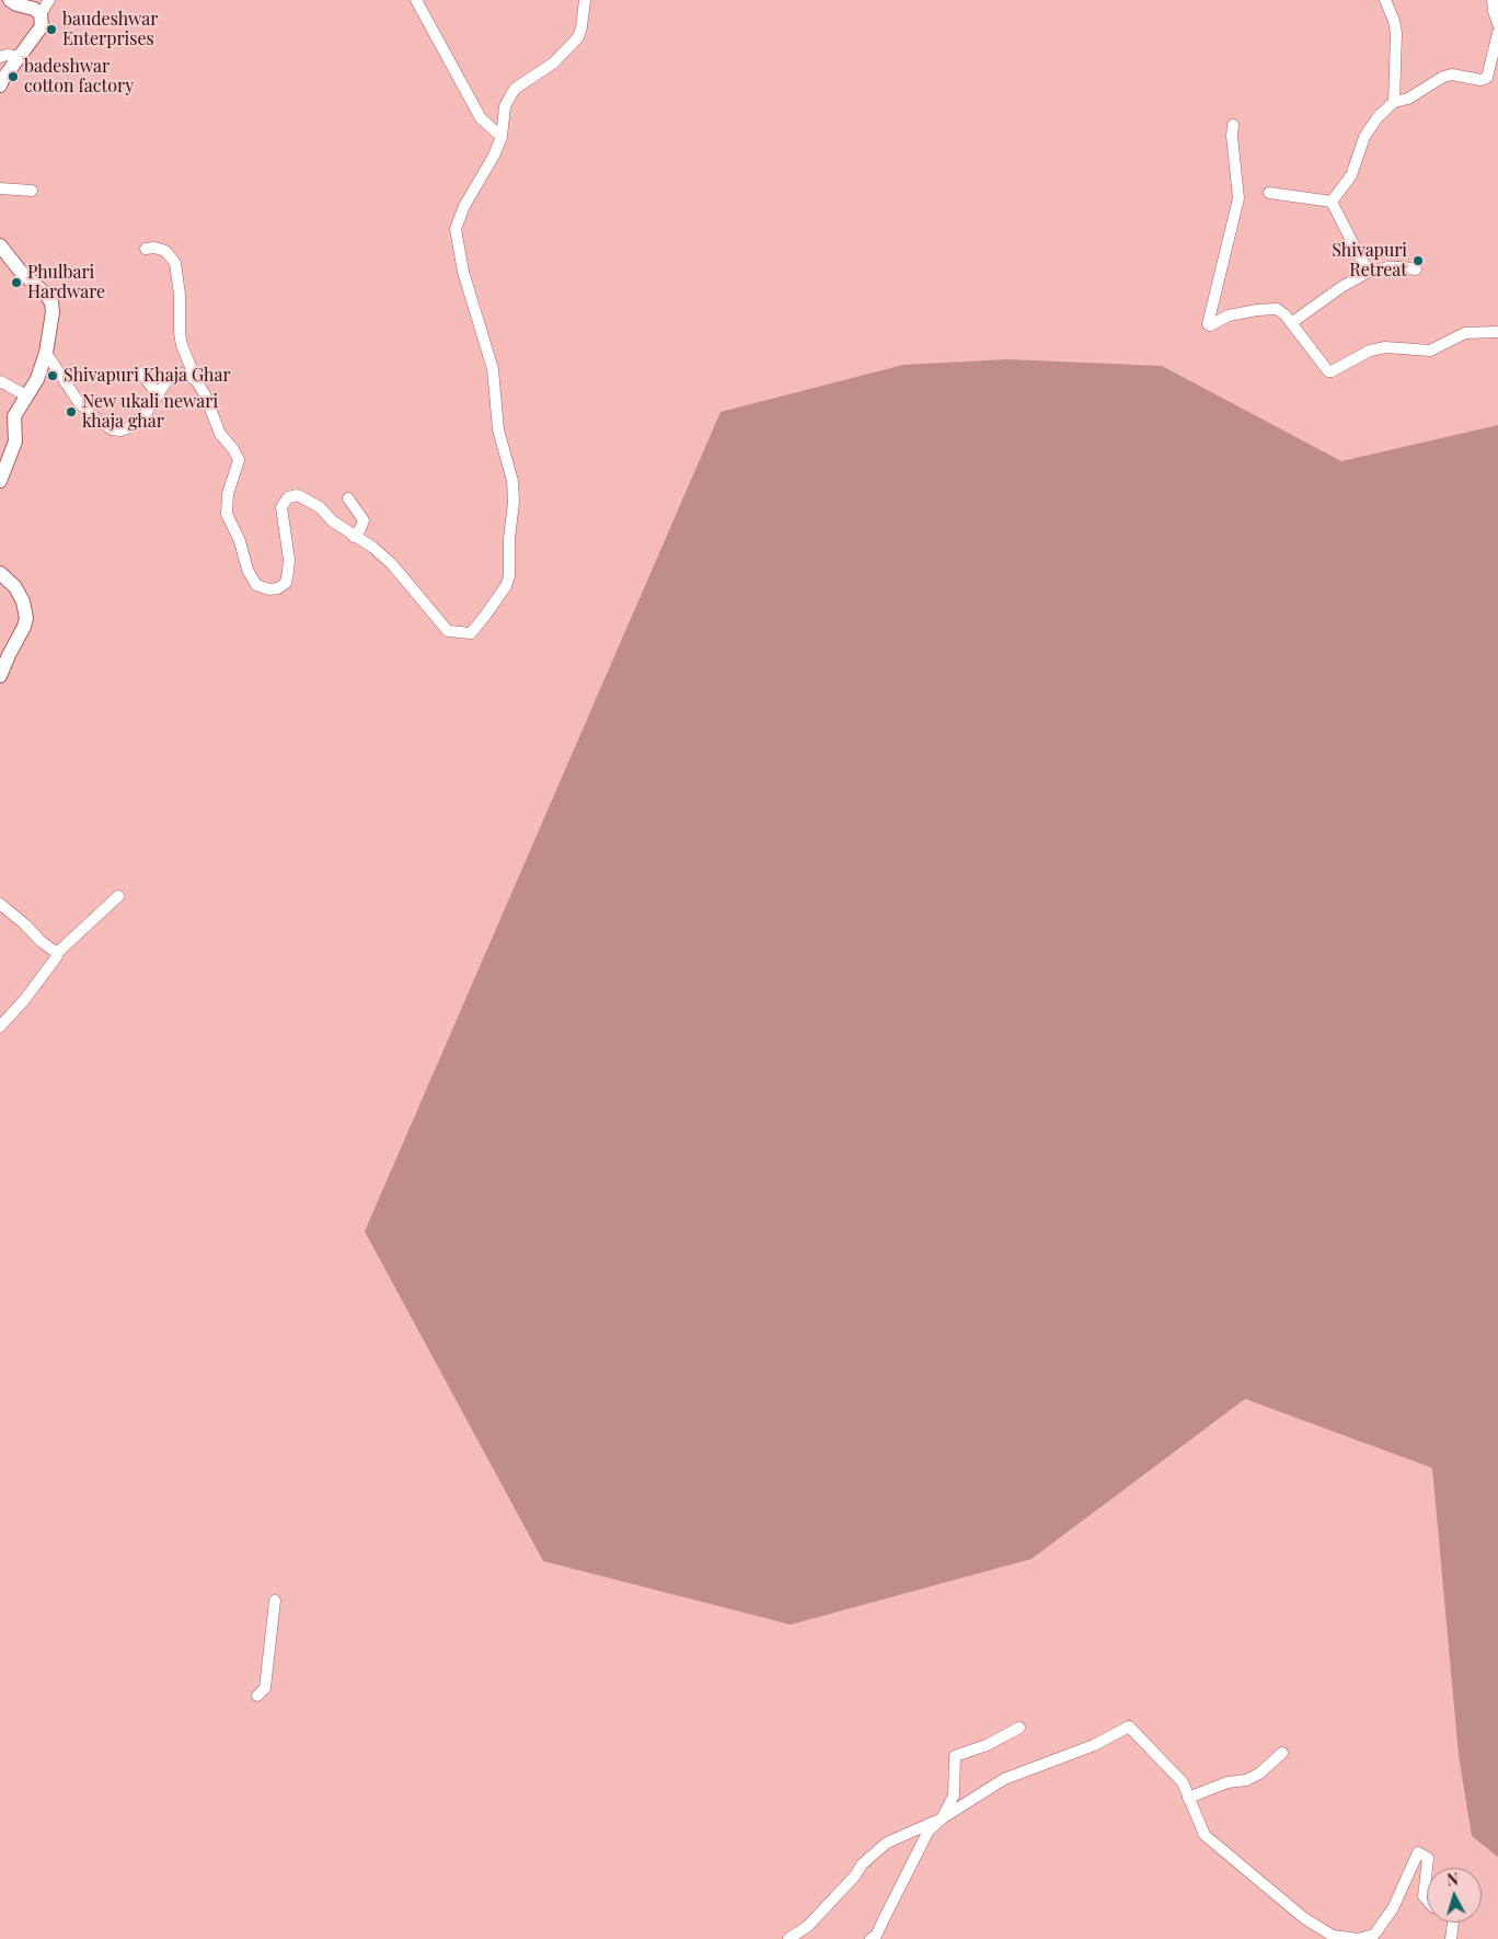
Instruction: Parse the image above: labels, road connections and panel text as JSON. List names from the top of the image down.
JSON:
{
  "places": [
    "baudeshwar Enterprises",
    "badeshwar cotton factory",
    "Shivapuri Retreat",
    "Phulbari Hardware",
    "Shivapuri Khaja Ghar",
    "New ukali newari khaja ghar"
  ],
  "north": "top"
}
